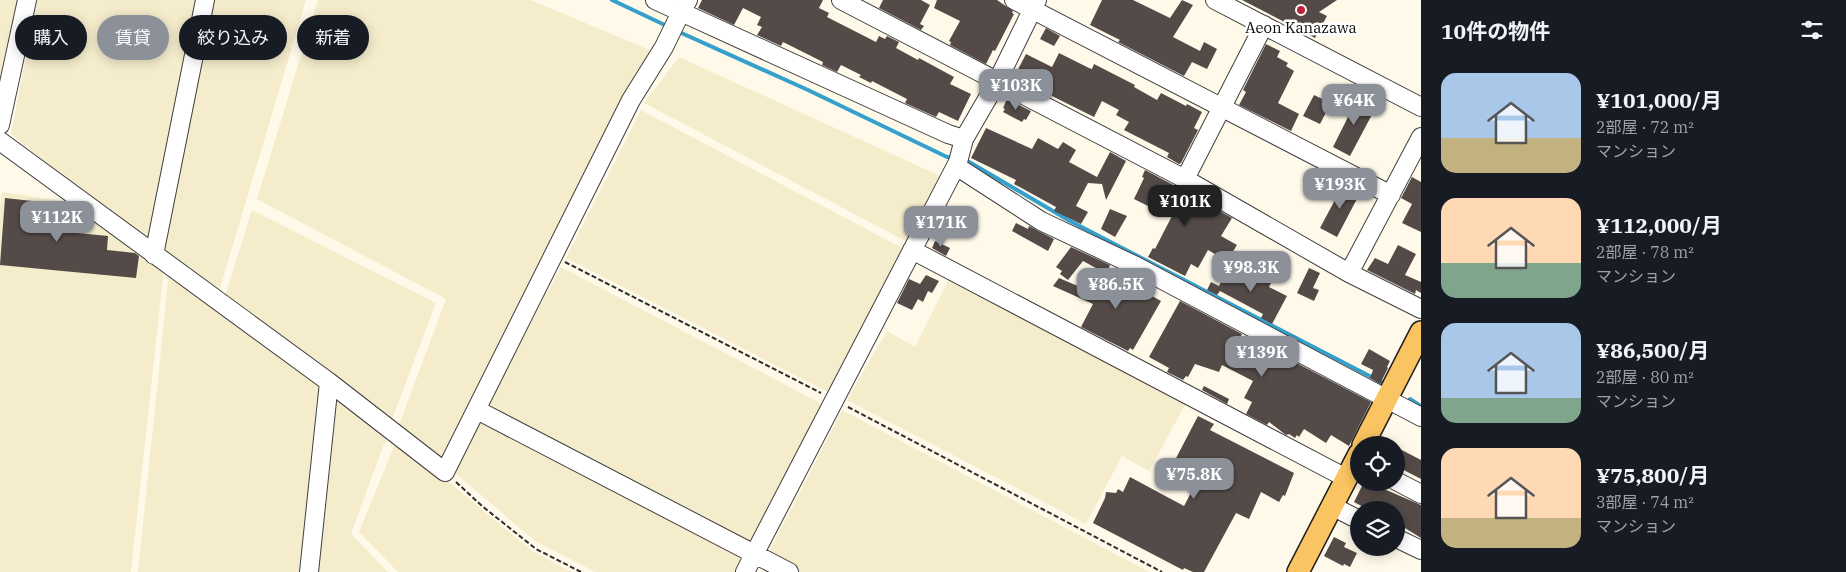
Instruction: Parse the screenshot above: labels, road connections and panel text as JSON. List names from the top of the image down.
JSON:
{
  "places": ["Aeon Kanazawa"],
  "page": {
    "heading": "10件の物件",
    "chip": [
      "購入",
      "賃貸",
      "絞り込み",
      "新着"
    ],
    "list": [
      {
        "name": "¥101,000/月",
        "note": "2部屋 · 72 m² · マンション"
      },
      {
        "name": "¥112,000/月",
        "note": "2部屋 · 78 m² · マンション"
      },
      {
        "name": "¥86,500/月",
        "note": "2部屋 · 80 m² · マンション"
      },
      {
        "name": "¥75,800/月",
        "note": "3部屋 · 74 m² · マンション"
      }
    ],
    "price": [
      "¥103K",
      "¥64K",
      "¥193K",
      "¥101K",
      "¥112K",
      "¥171K",
      "¥98.3K",
      "¥86.5K",
      "¥139K",
      "¥75.8K"
    ]
  }
}
